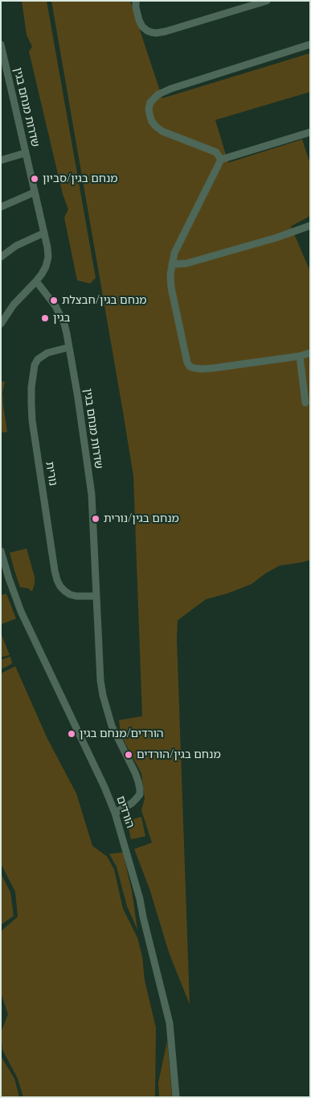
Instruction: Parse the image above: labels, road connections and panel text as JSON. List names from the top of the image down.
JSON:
{
  "streets": {
    "street": ["שדרות מנחם בגין", "נורית", "הורדים"]
  },
  "crossings": [
    ["שדרות מנחם בגין", "נורית"],
    ["שדרות מנחם בגין", "הורדים"]
  ],
  "places": [
    "מנחם בגין/סביון",
    "מנחם בגין/חבצלת",
    "בגין",
    "מנחם בגין/נורית",
    "הורדים/מנחם בגין",
    "מנחם בגין/הורדים"
  ]
}
